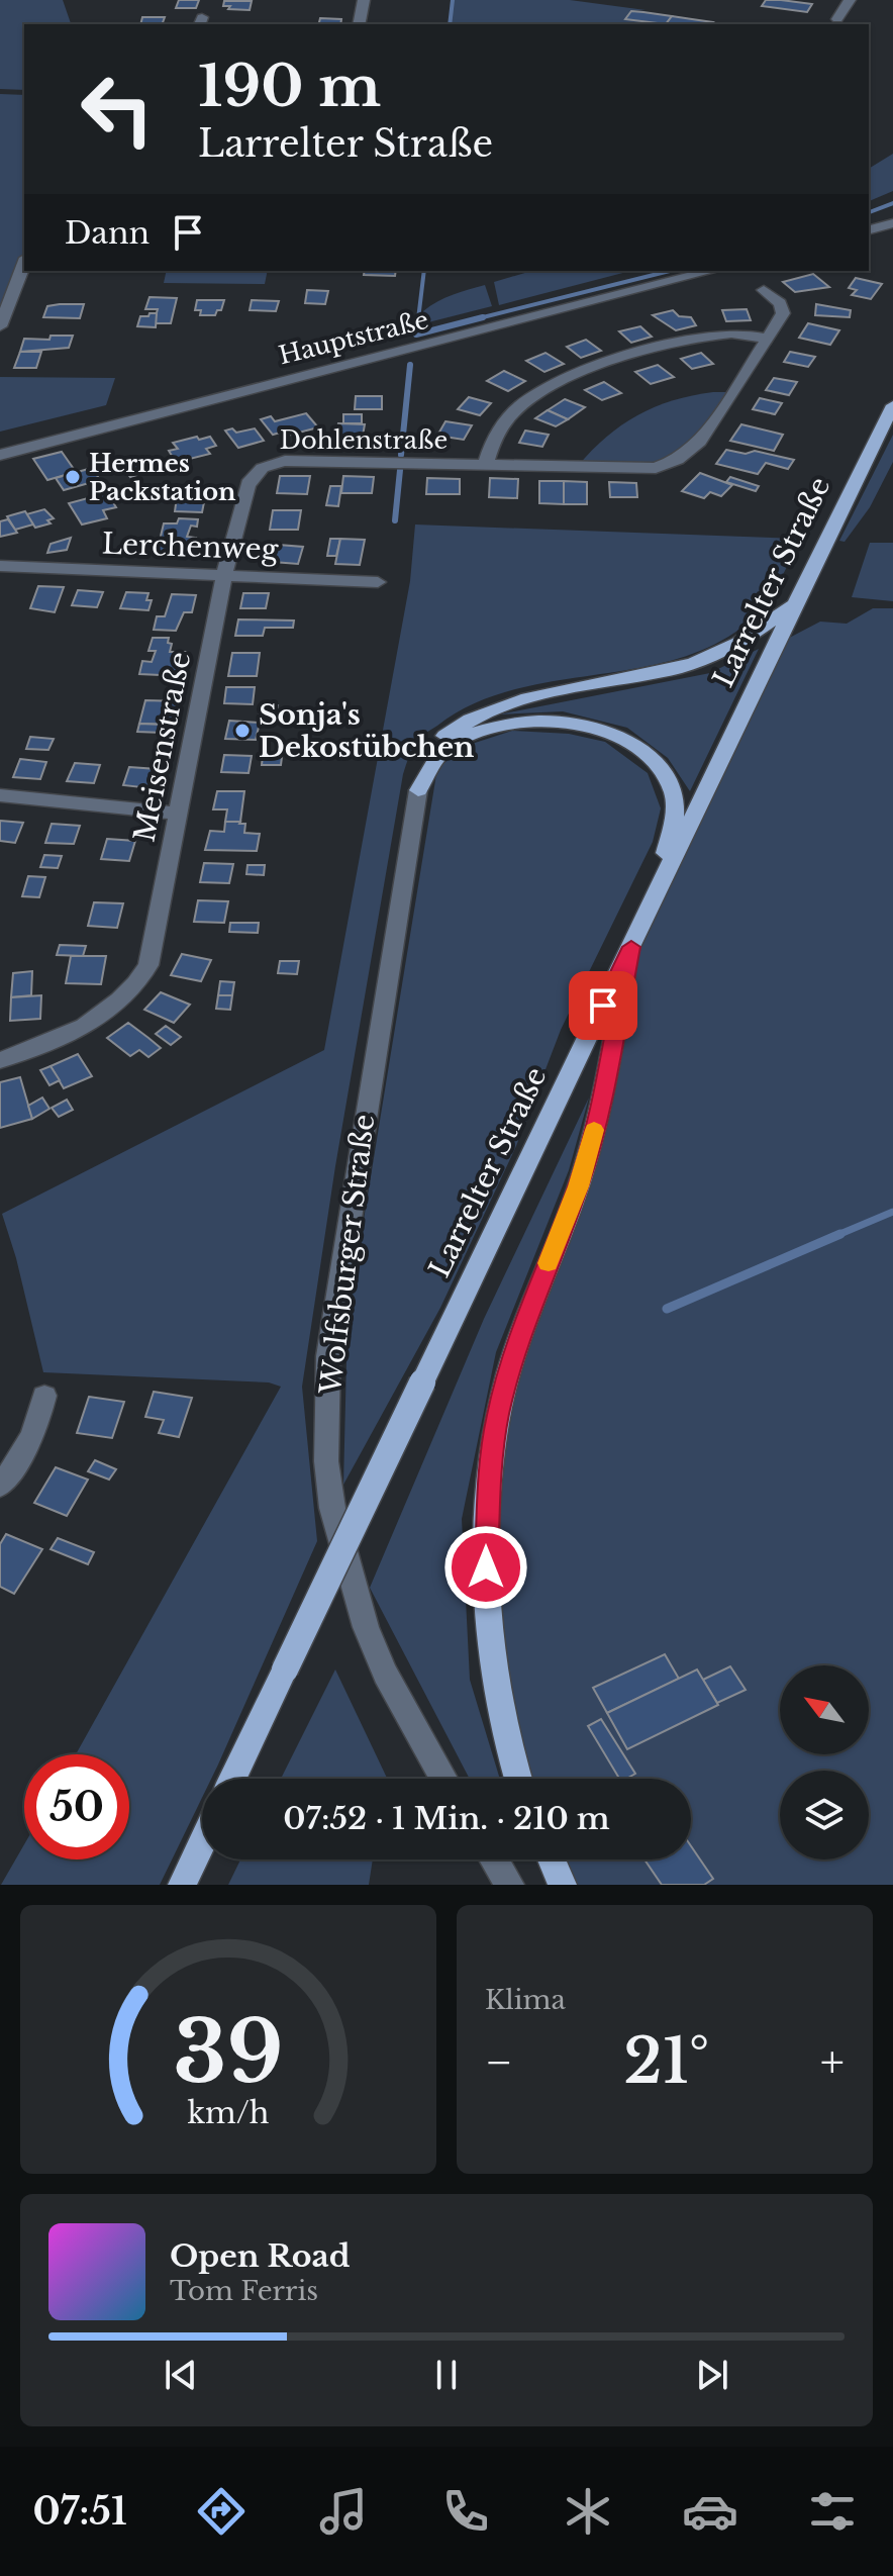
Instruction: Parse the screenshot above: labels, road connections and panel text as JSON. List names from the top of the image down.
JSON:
{
  "streets": {
    "main road": ["Larrelter Straße"],
    "street": [
      "Hauptstraße",
      "Dohlenstraße",
      "Lerchenweg",
      "Meisenstraße",
      "Wolfsburger Straße"
    ]
  },
  "crossings": [
    ["Dohlenstraße", "Lerchenweg"],
    ["Dohlenstraße", "Meisenstraße"],
    ["Lerchenweg", "Meisenstraße"]
  ],
  "places": ["Hermes Packstation", "Sonja's Dekostübchen"],
  "north": "top left",
  "page": {
    "turn": ["190 m", "Larrelter Straße"],
    "then": "Dann",
    "limit": "50",
    "trip": "07:52 · 1 Min. · 210 m",
    "tile": "Klima",
    "heat": ["−", "21°", "+"],
    "song": ["Open Road", "Tom Ferris"],
    "tabs": "07:51",
    "gauge": ["39", "km/h"]
  }
}
